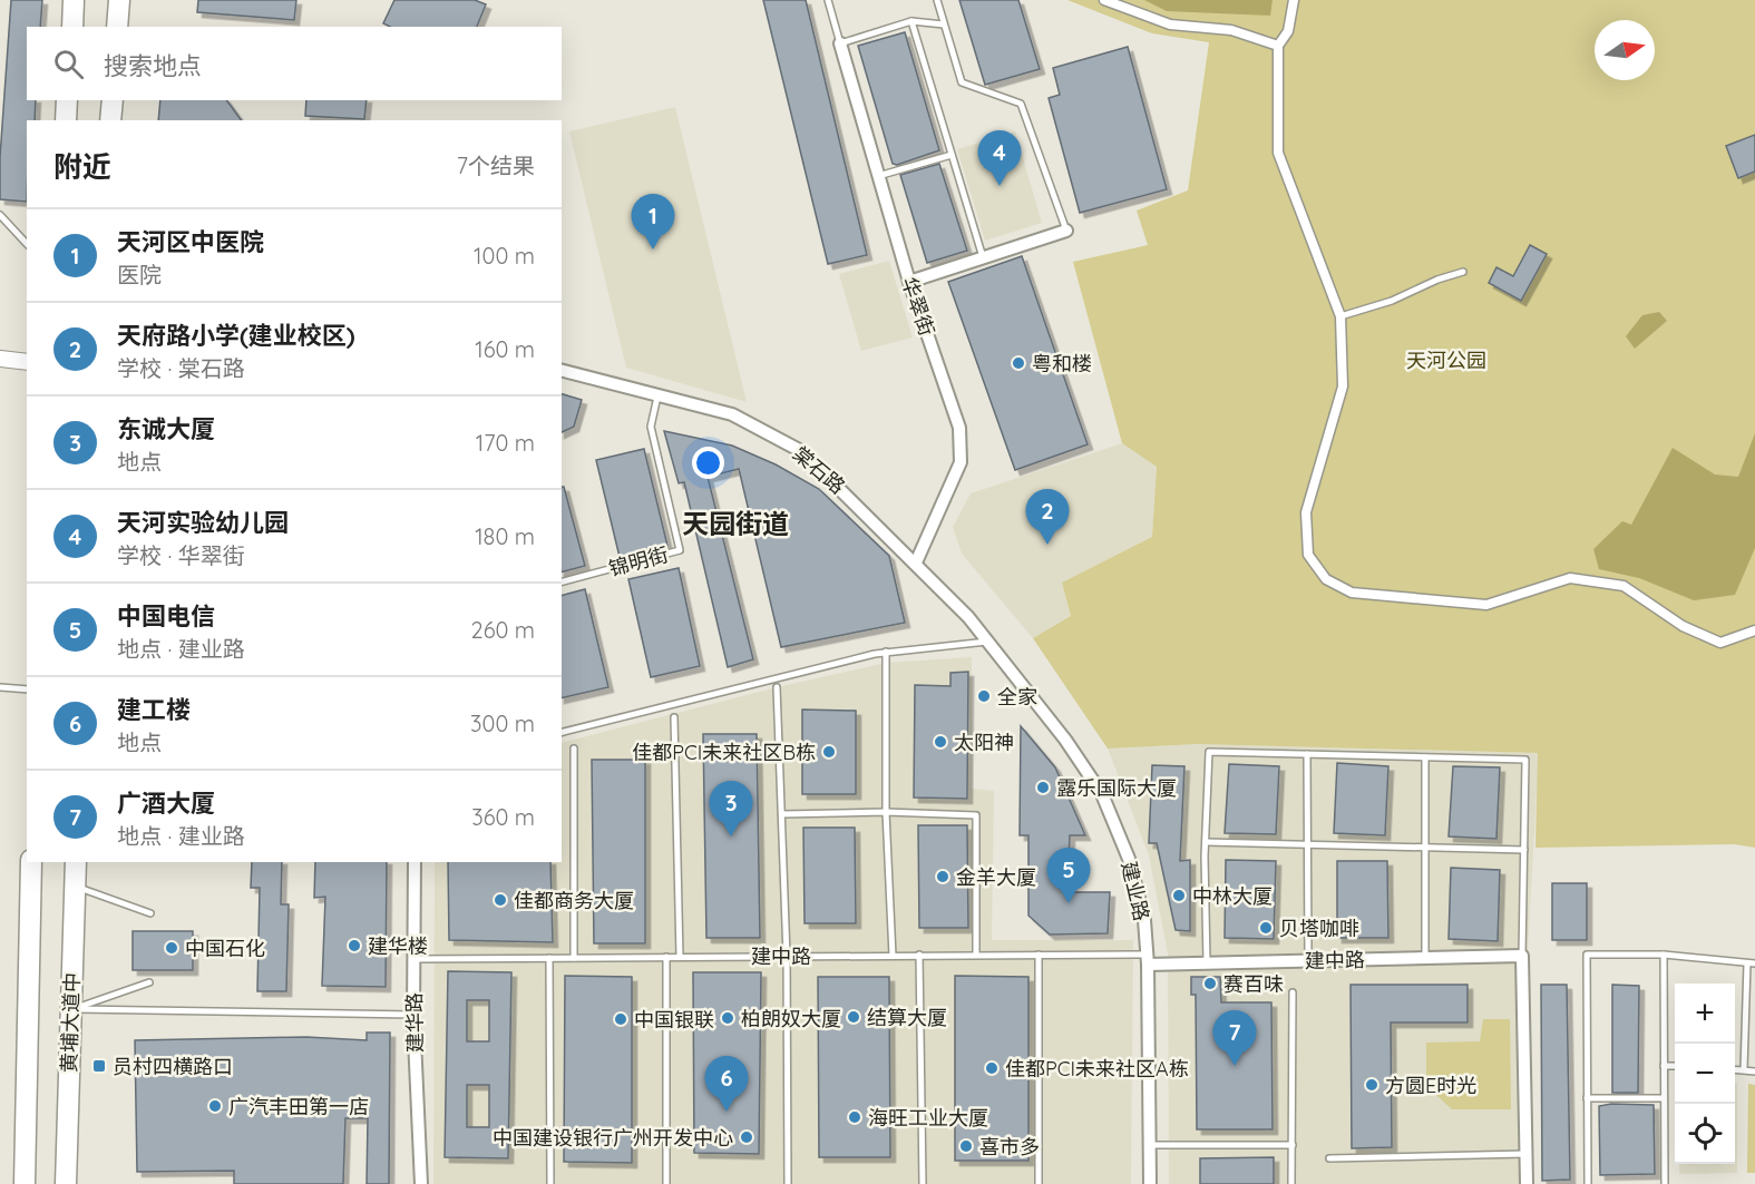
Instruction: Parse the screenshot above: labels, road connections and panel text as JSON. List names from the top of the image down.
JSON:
{
  "streets": {
    "main road": ["黄埔大道中"],
    "street": [
      "华翠街",
      "棠石路",
      "建业路",
      "建中路",
      "建华路"
    ],
    "lane": ["锦明街"]
  },
  "crossings": [
    ["华翠街", "棠石路"],
    ["棠石路", "锦明街"],
    ["棠石路", "建业路"],
    ["建业路", "建中路"],
    ["建中路", "建华路"]
  ],
  "districts": ["天园街道"],
  "parks": ["天河公园"],
  "places": {
    "other": [
      "粤和楼",
      "全家",
      "太阳神",
      "佳都PCI未来社区B栋",
      "露乐国际大厦",
      "金羊大厦",
      "中林大厦",
      "佳都商务大厦",
      "贝塔咖啡",
      "建华楼",
      "中国石化",
      "赛百味",
      "结算大厦",
      "柏朗奴大厦",
      "中国银联",
      "佳都PCI未来社区A栋",
      "方圆E时光",
      "广汽丰田第一店",
      "海旺工业大厦",
      "中国建设银行广州开发中心",
      "喜市多"
    ],
    "transit": ["员村四横路口"]
  },
  "north": "right",
  "page": {
    "search": "搜索地点",
    "heading": ["附近", "7个结果"],
    "pins": [
      "4",
      "1",
      "2",
      "3",
      "5",
      "7",
      "6"
    ],
    "list": [
      {
        "mark": "1",
        "name": "天河区中医院",
        "note": "医院",
        "value": "100 m"
      },
      {
        "mark": "2",
        "name": "天府路小学(建业校区)",
        "note": "学校 · 棠石路",
        "value": "160 m"
      },
      {
        "mark": "3",
        "name": "东诚大厦",
        "note": "地点",
        "value": "170 m"
      },
      {
        "mark": "4",
        "name": "天河实验幼儿园",
        "note": "学校 · 华翠街",
        "value": "180 m"
      },
      {
        "mark": "5",
        "name": "中国电信",
        "note": "地点 · 建业路",
        "value": "260 m"
      },
      {
        "mark": "6",
        "name": "建工楼",
        "note": "地点",
        "value": "300 m"
      },
      {
        "mark": "7",
        "name": "广酒大厦",
        "note": "地点 · 建业路",
        "value": "360 m"
      }
    ],
    "map_buttons": ["+", "−"]
  }
}
